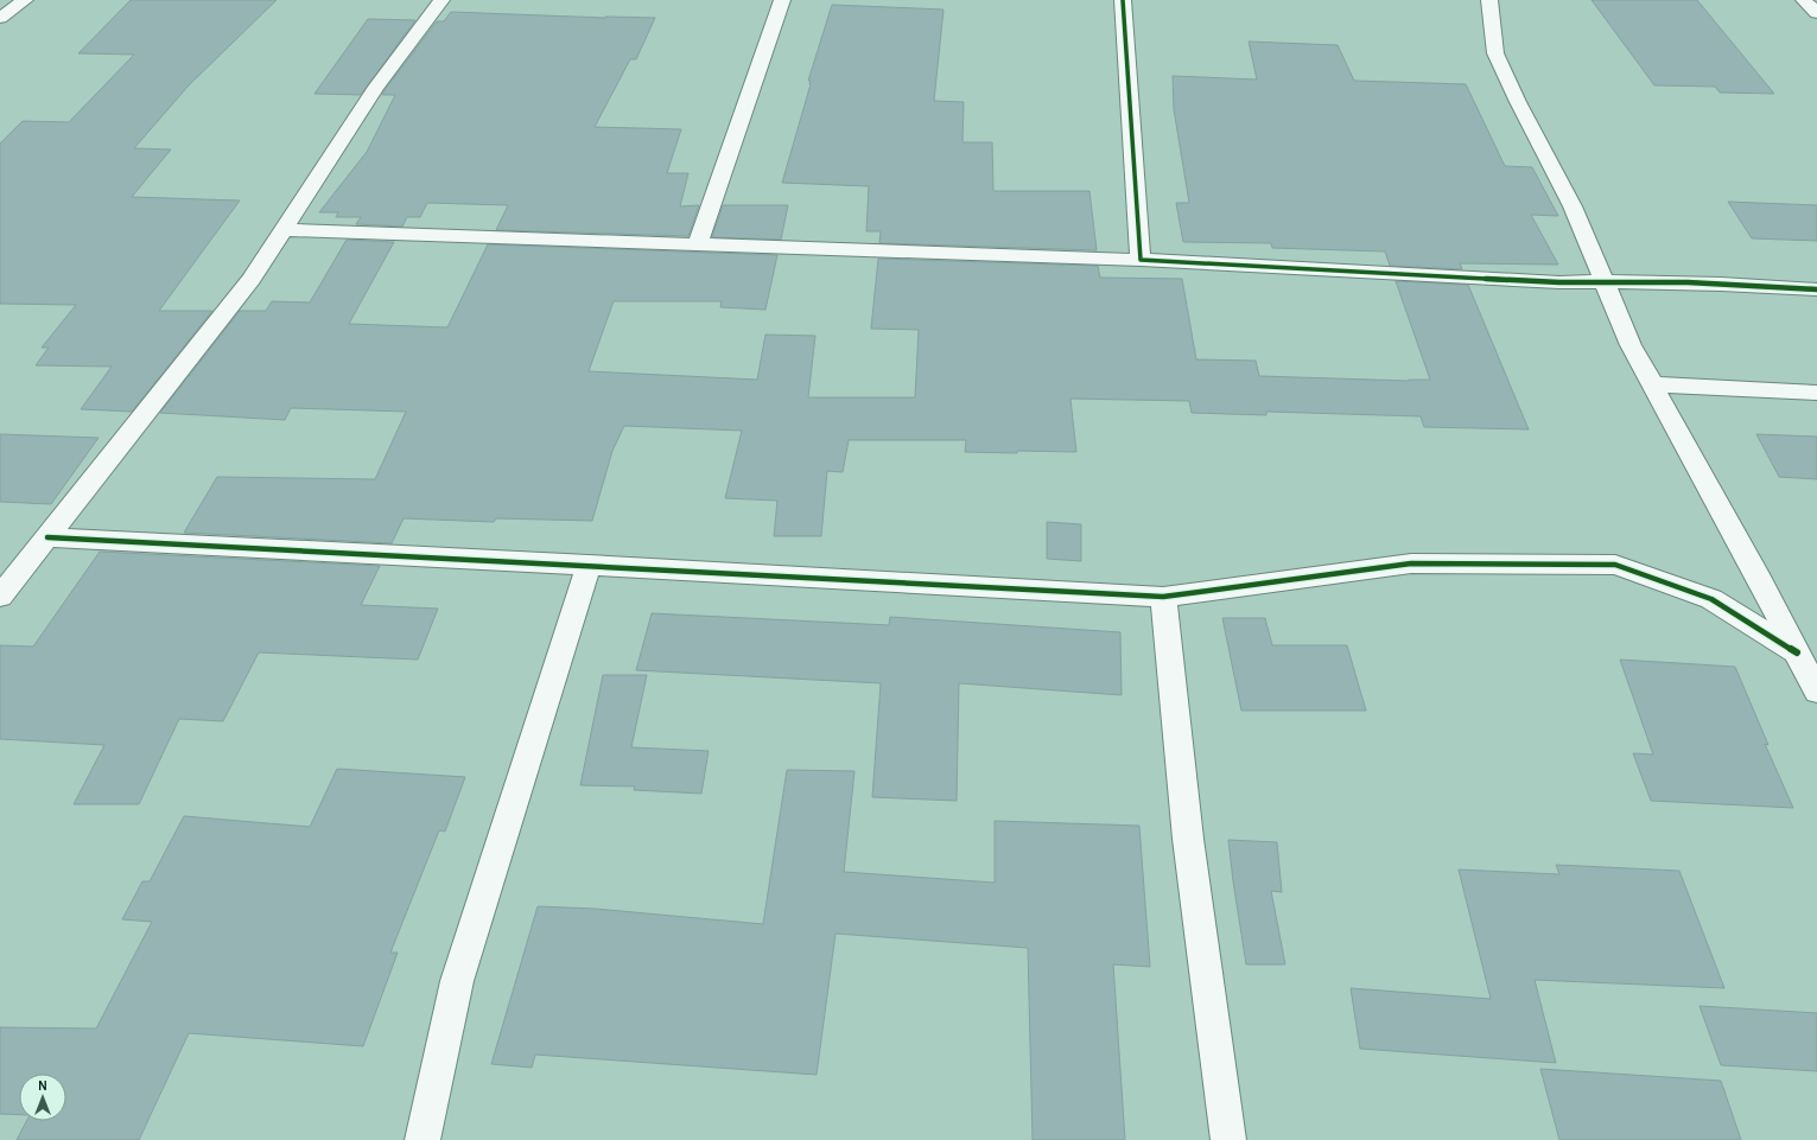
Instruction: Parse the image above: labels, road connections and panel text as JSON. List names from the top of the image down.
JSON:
{
  "north": "top"
}
